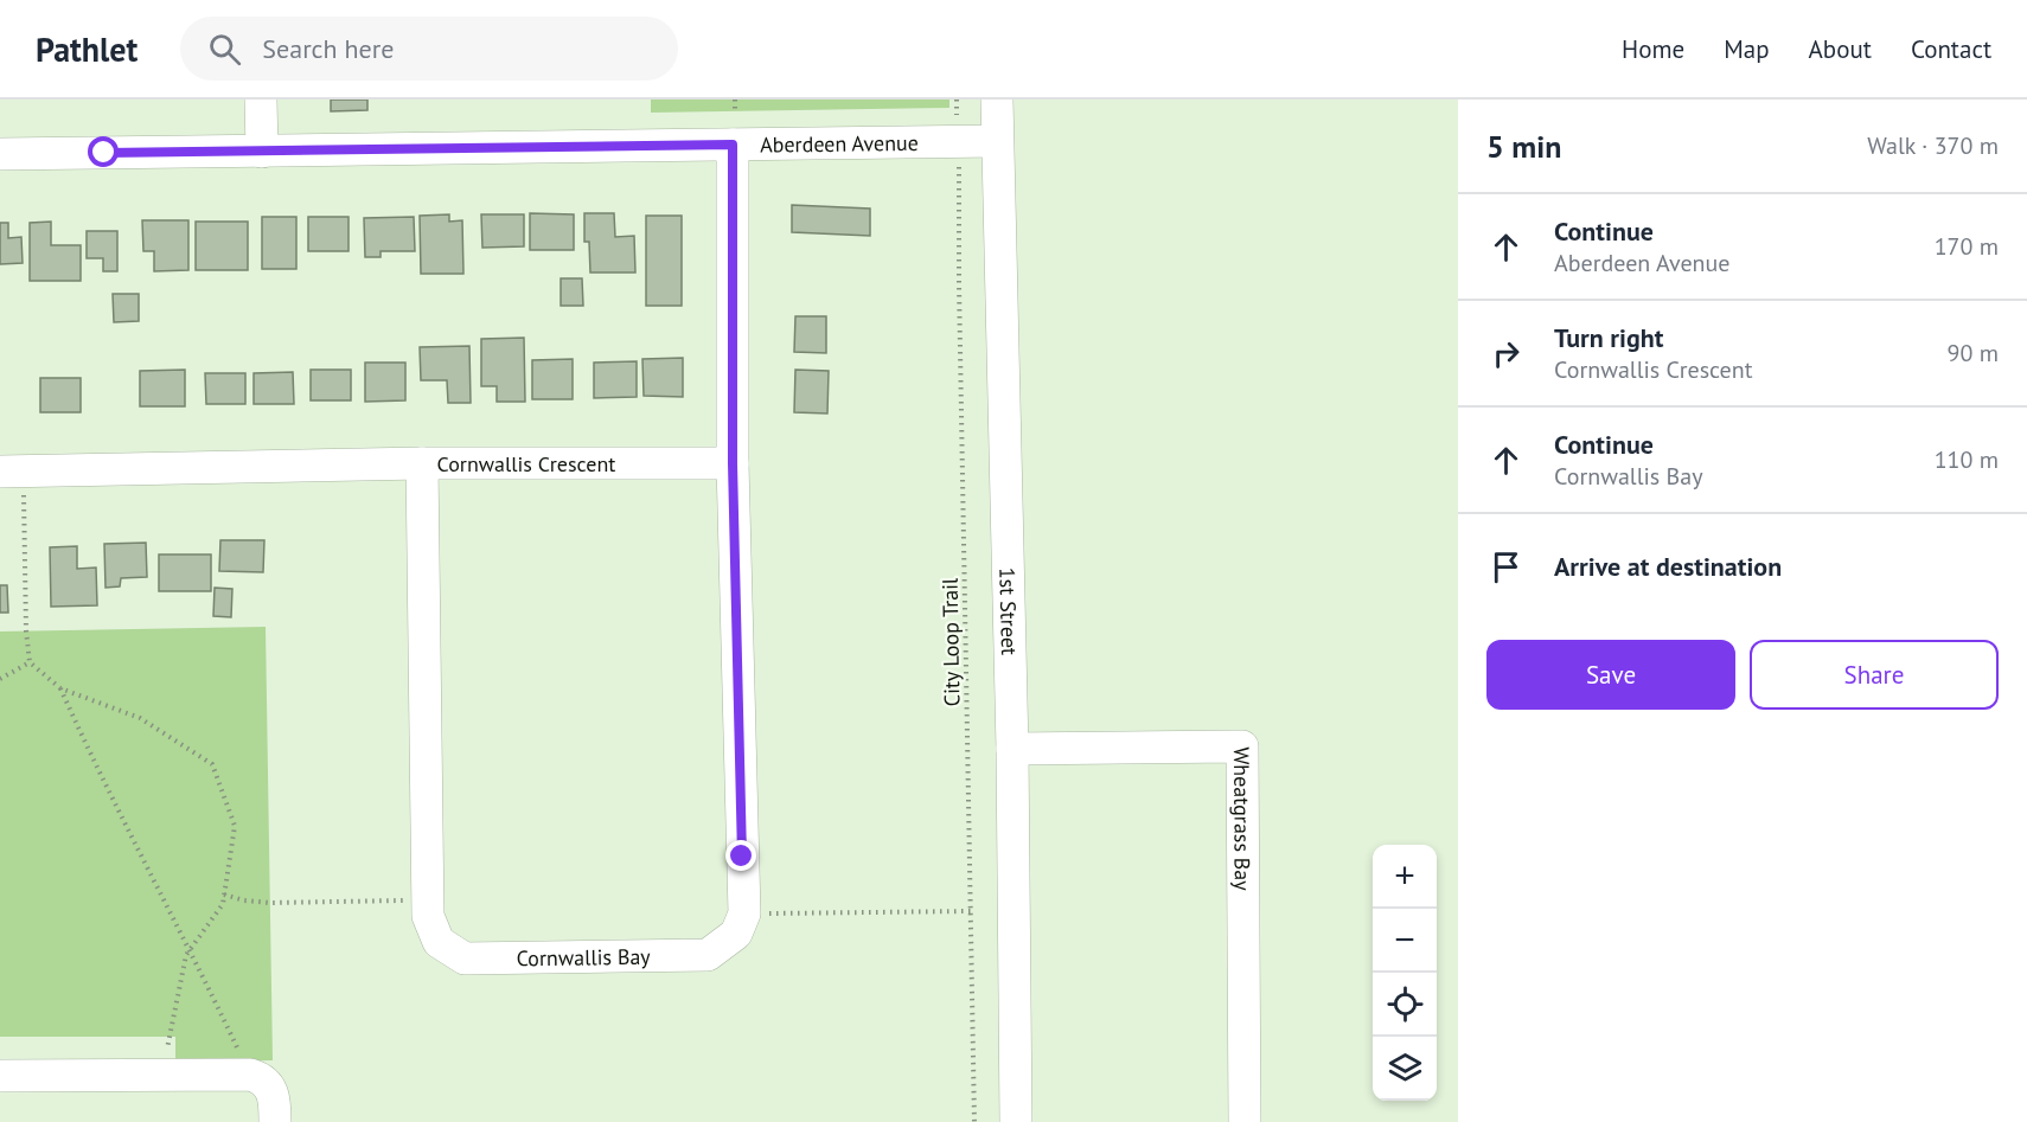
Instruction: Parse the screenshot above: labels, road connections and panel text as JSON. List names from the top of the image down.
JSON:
{
  "streets": {
    "street": [
      "Aberdeen Avenue",
      "Cornwallis Crescent",
      "1st Street",
      "Wheatgrass Bay",
      "Cornwallis Bay"
    ],
    "path": ["City Loop Trail"]
  },
  "crossings": [
    ["Aberdeen Avenue", "1st Street"],
    ["Cornwallis Crescent", "Cornwallis Bay"],
    ["1st Street", "Wheatgrass Bay"]
  ],
  "page": {
    "header": "Pathlet",
    "search": "Search here",
    "nav": [
      "Home",
      "Map",
      "About",
      "Contact"
    ],
    "heading": ["5 min", "Walk · 370 m"],
    "list": [
      ["Continue", "Aberdeen Avenue", "170 m"],
      ["Turn right", "Cornwallis Crescent", "90 m"],
      ["Continue", "Cornwallis Bay", "110 m"],
      "Arrive at destination"
    ],
    "buttons": ["Save", "Share"],
    "map_buttons": ["+", "−"]
  }
}
